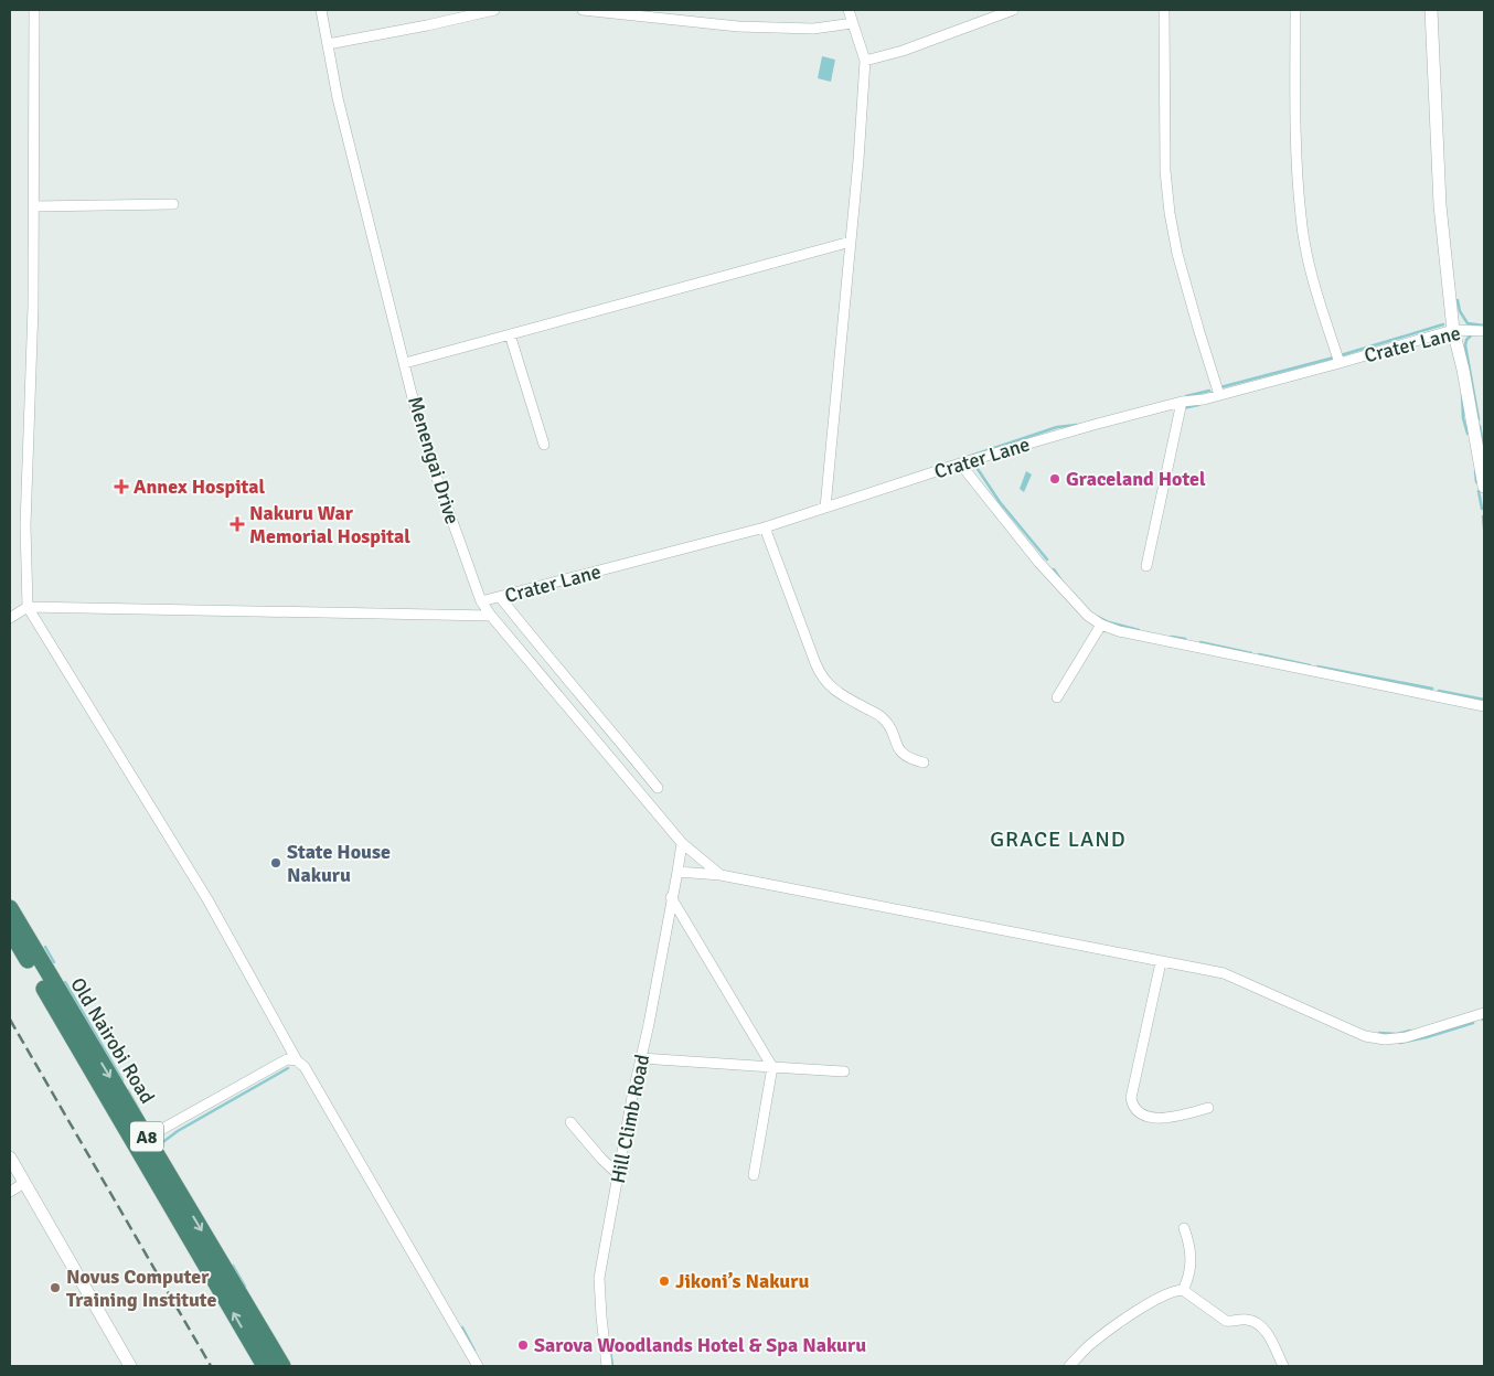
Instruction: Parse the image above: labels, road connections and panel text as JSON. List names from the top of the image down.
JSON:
{
  "streets": {
    "highway": ["Old Nairobi Road", "A8"],
    "street": ["Crater Lane", "Menengai Drive", "Hill Climb Road"]
  },
  "crossings": [
    ["Crater Lane", "Menengai Drive"],
    ["Menengai Drive", "Hill Climb Road"]
  ],
  "districts": ["GRACE LAND"],
  "places": {
    "other": [
      "Graceland Hotel",
      "State House Nakuru",
      "Jikoni’s Nakuru",
      "Novus Computer Training Institute",
      "Sarova Woodlands Hotel & Spa Nakuru"
    ],
    "health": ["Annex Hospital", "Nakuru War Memorial Hospital"]
  }
}
